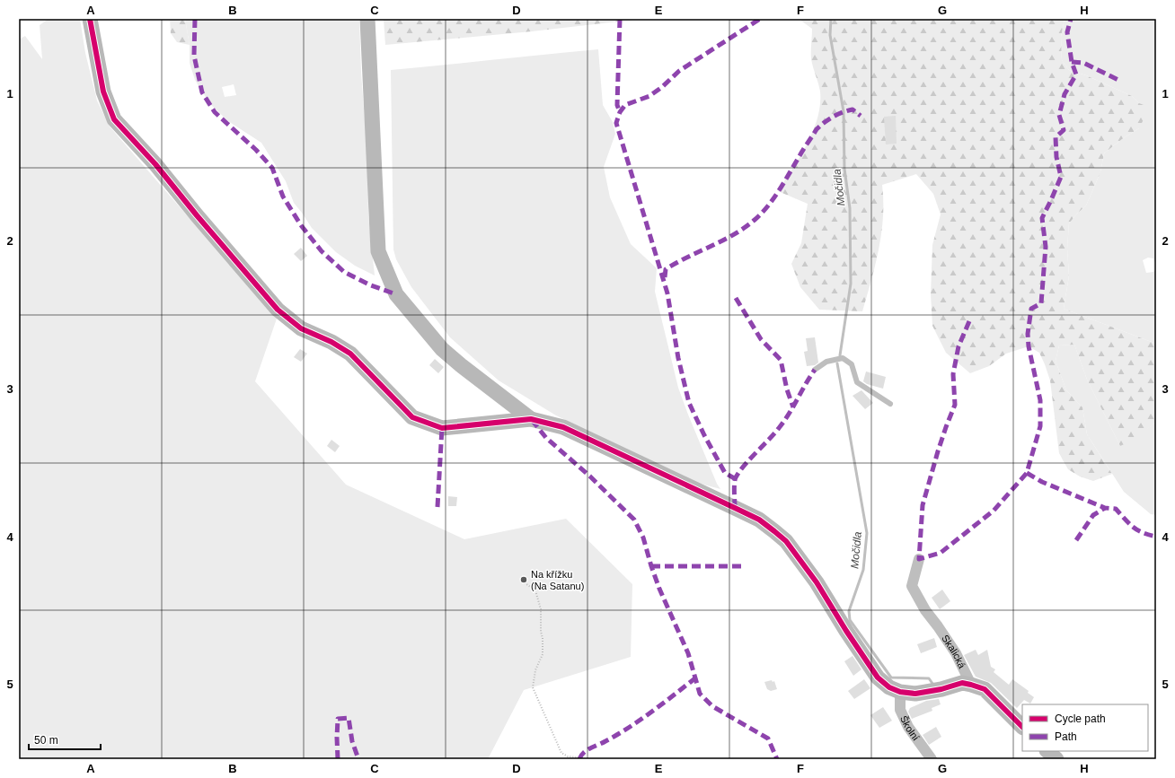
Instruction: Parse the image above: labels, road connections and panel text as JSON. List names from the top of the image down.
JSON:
{
  "streets": {
    "street": ["Skalická", "Školní"]
  },
  "water": ["Močidla"],
  "places": ["Na křížku (Na Satanu)"],
  "legend": ["Cycle path", "Path"],
  "scale_bar": "50 m",
  "grid": {
    "columns": [
      "A",
      "B",
      "C",
      "D",
      "E",
      "F",
      "G",
      "H"
    ],
    "rows": [
      "1",
      "2",
      "3",
      "4",
      "5"
    ]
  }
}
